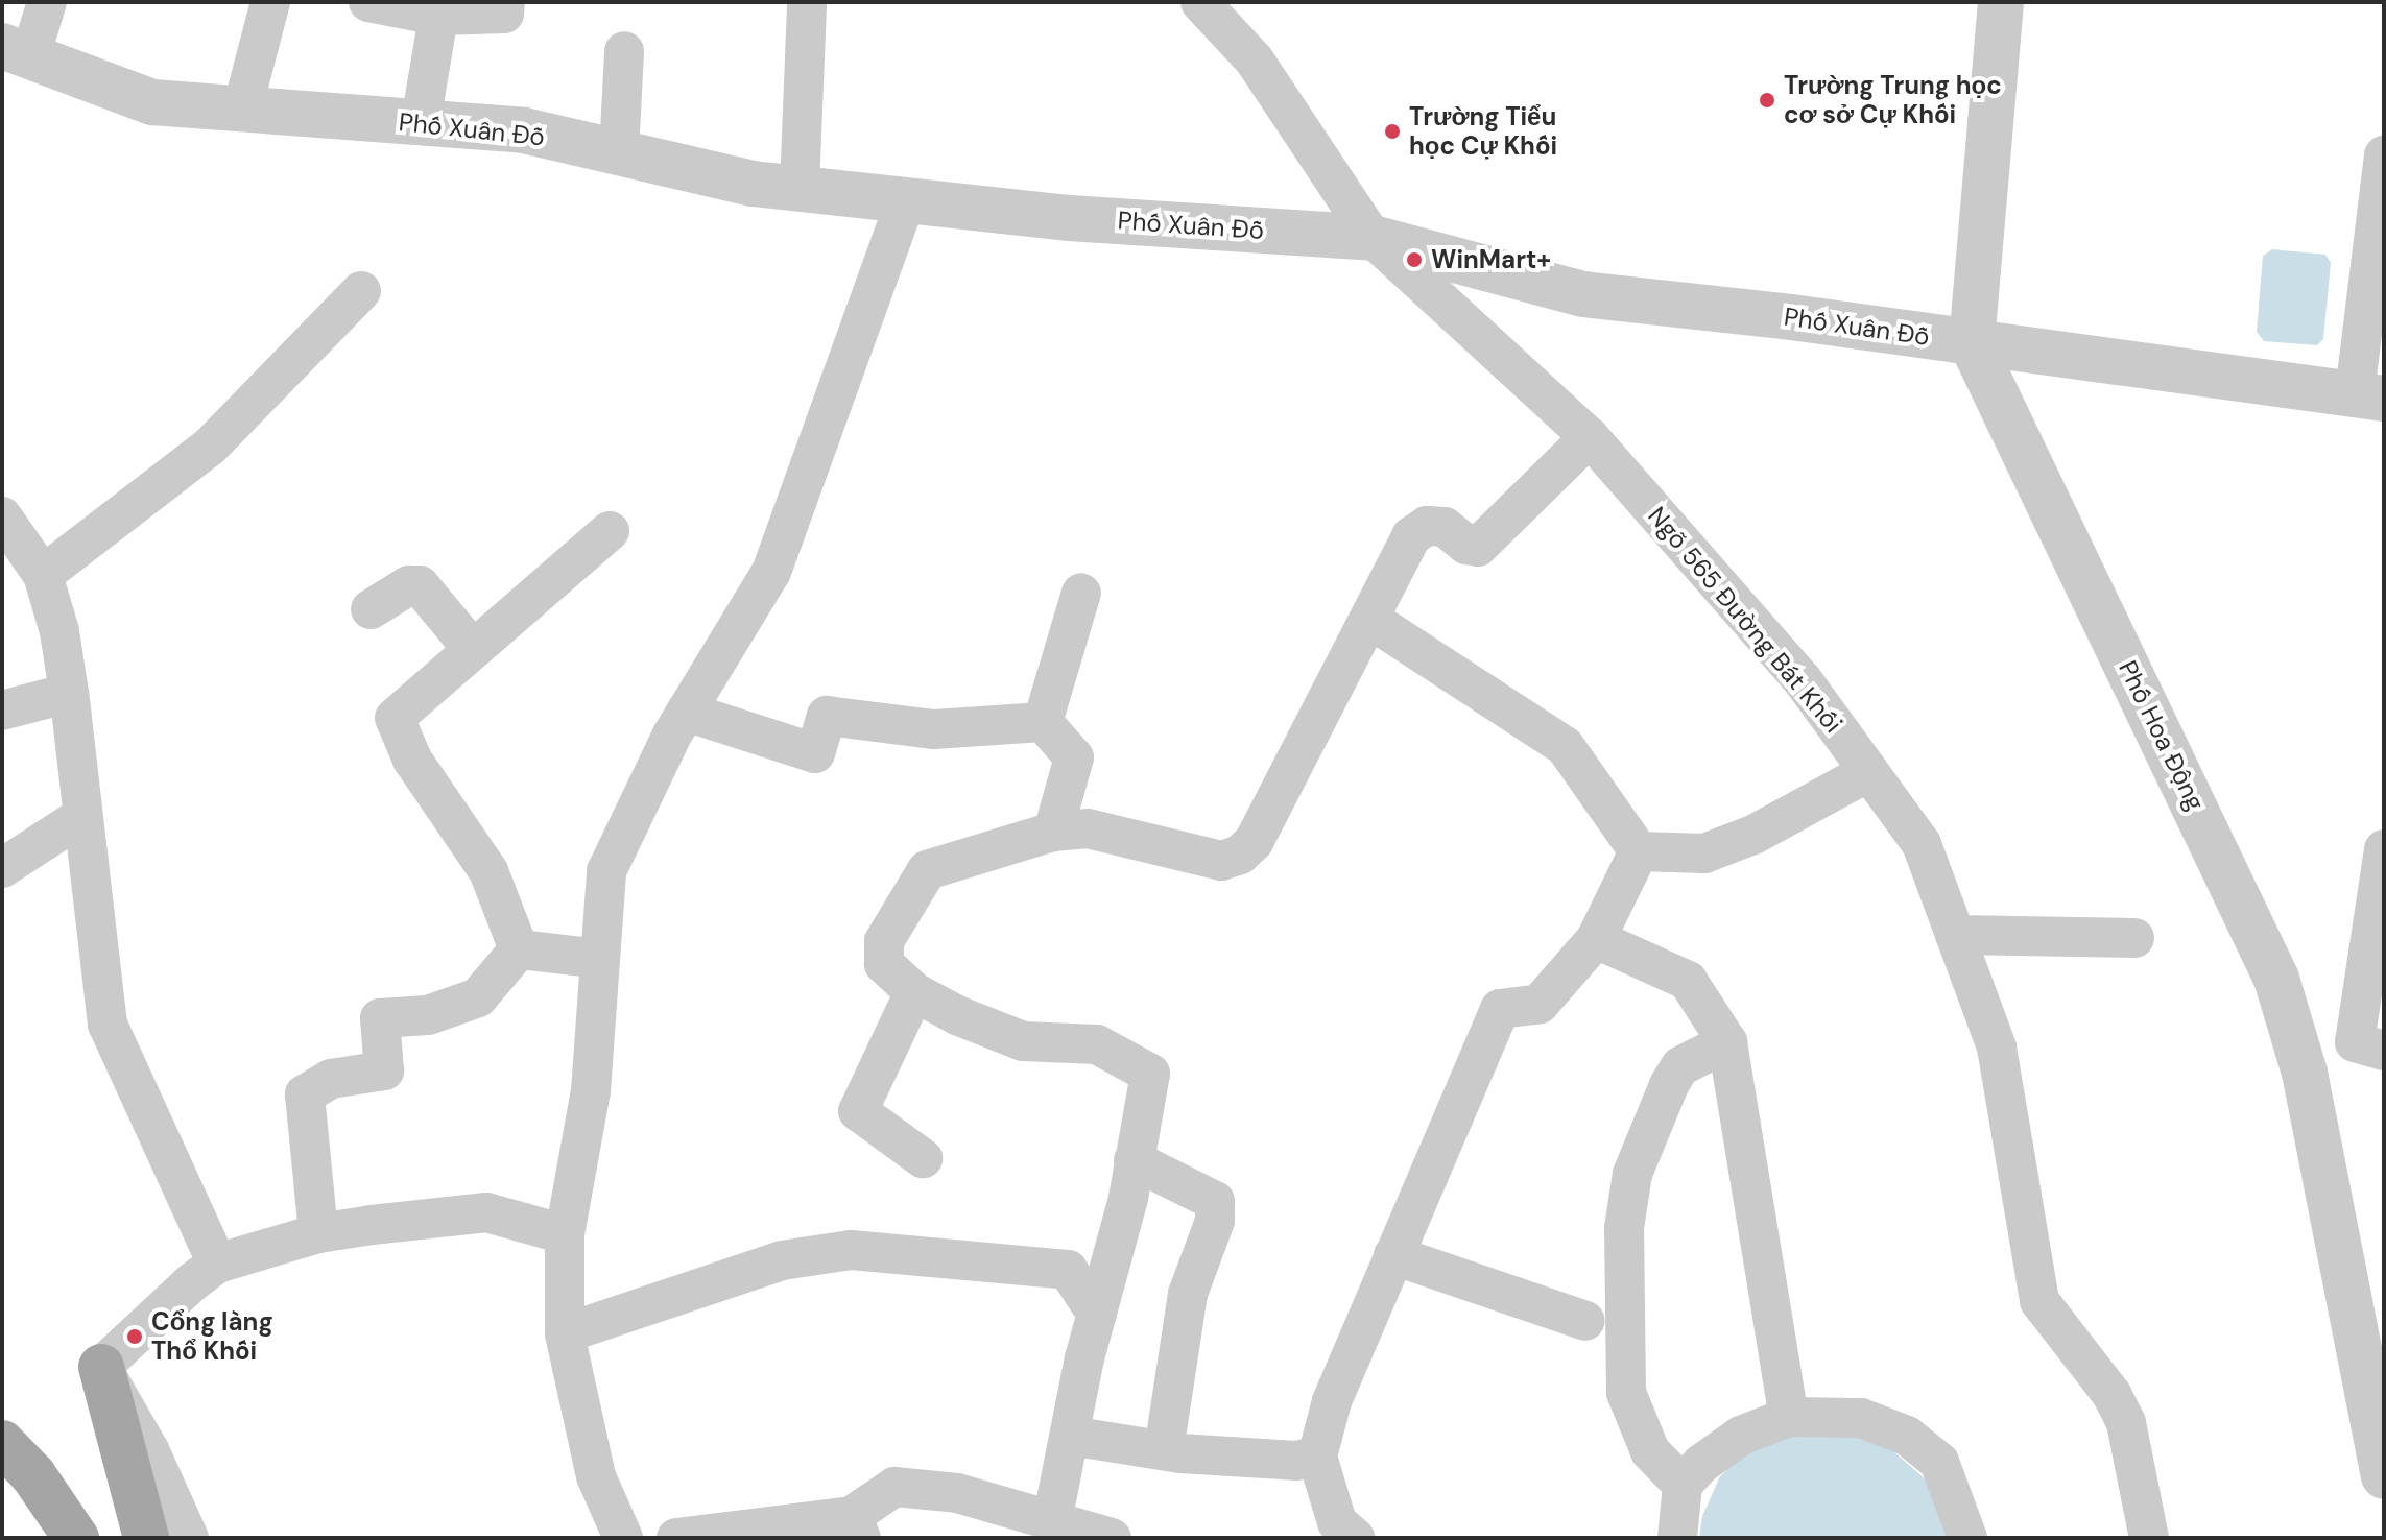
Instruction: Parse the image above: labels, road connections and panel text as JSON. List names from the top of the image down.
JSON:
{
  "streets": {
    "street": ["Phố Xuân Đỗ", "Ngõ 565 Đường Bát Khối", "Phố Hoa Động"]
  },
  "crossings": [
    ["Phố Xuân Đỗ", "Ngõ 565 Đường Bát Khối"],
    ["Phố Xuân Đỗ", "Phố Hoa Động"]
  ],
  "places": [
    "Trường Trung học cơ sở Cự Khối",
    "Trường Tiểu học Cự Khối",
    "WinMart+",
    "Cổng làng Thổ Khối"
  ]
}
